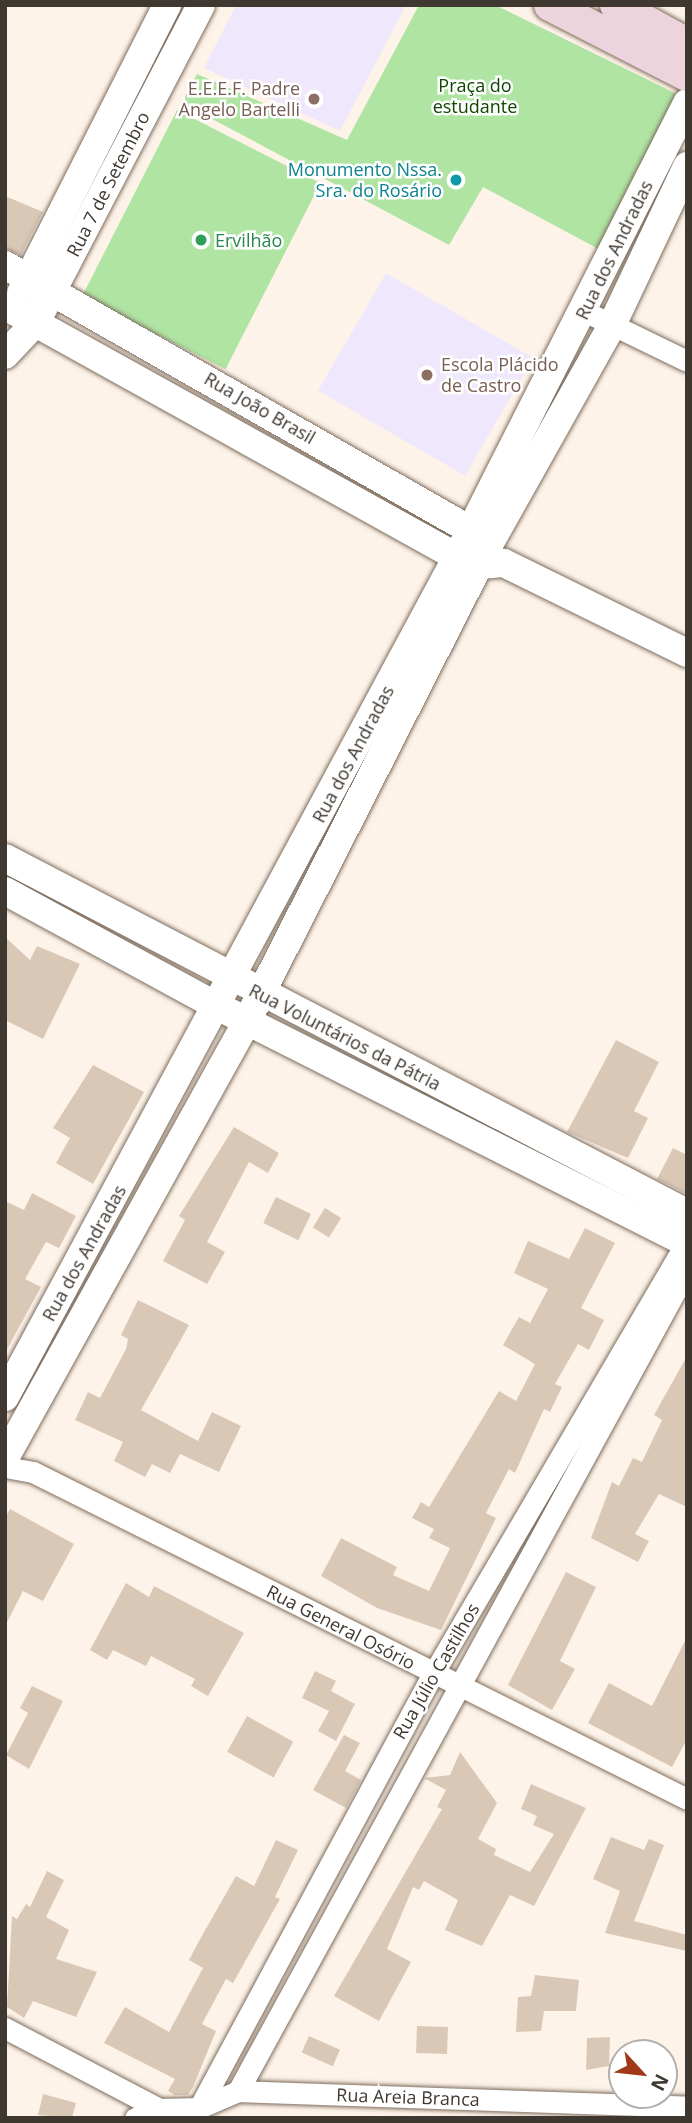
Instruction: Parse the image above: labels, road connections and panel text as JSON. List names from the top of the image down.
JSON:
{
  "streets": {
    "street": [
      "Rua 7 de Setembro",
      "Rua dos Andradas",
      "Rua João Brasil",
      "Rua Voluntários da Pátria",
      "Rua General Osório",
      "Rua Júlio Castilhos",
      "Rua Areia Branca"
    ]
  },
  "crossings": [
    ["Rua 7 de Setembro", "Rua João Brasil"],
    ["Rua dos Andradas", "Rua João Brasil"],
    ["Rua dos Andradas", "Rua Voluntários da Pátria"],
    ["Rua dos Andradas", "Rua General Osório"],
    ["Rua Voluntários da Pátria", "Rua Júlio Castilhos"],
    ["Rua General Osório", "Rua Júlio Castilhos"],
    ["Rua Júlio Castilhos", "Rua Areia Branca"]
  ],
  "parks": ["Praça do estudante"],
  "places": [
    "E.E.E.F. Padre Angelo Bartelli",
    "Monumento Nssa. Sra. do Rosário",
    "Ervilhão",
    "Escola Plácido de Castro"
  ],
  "north": "bottom right"
}
